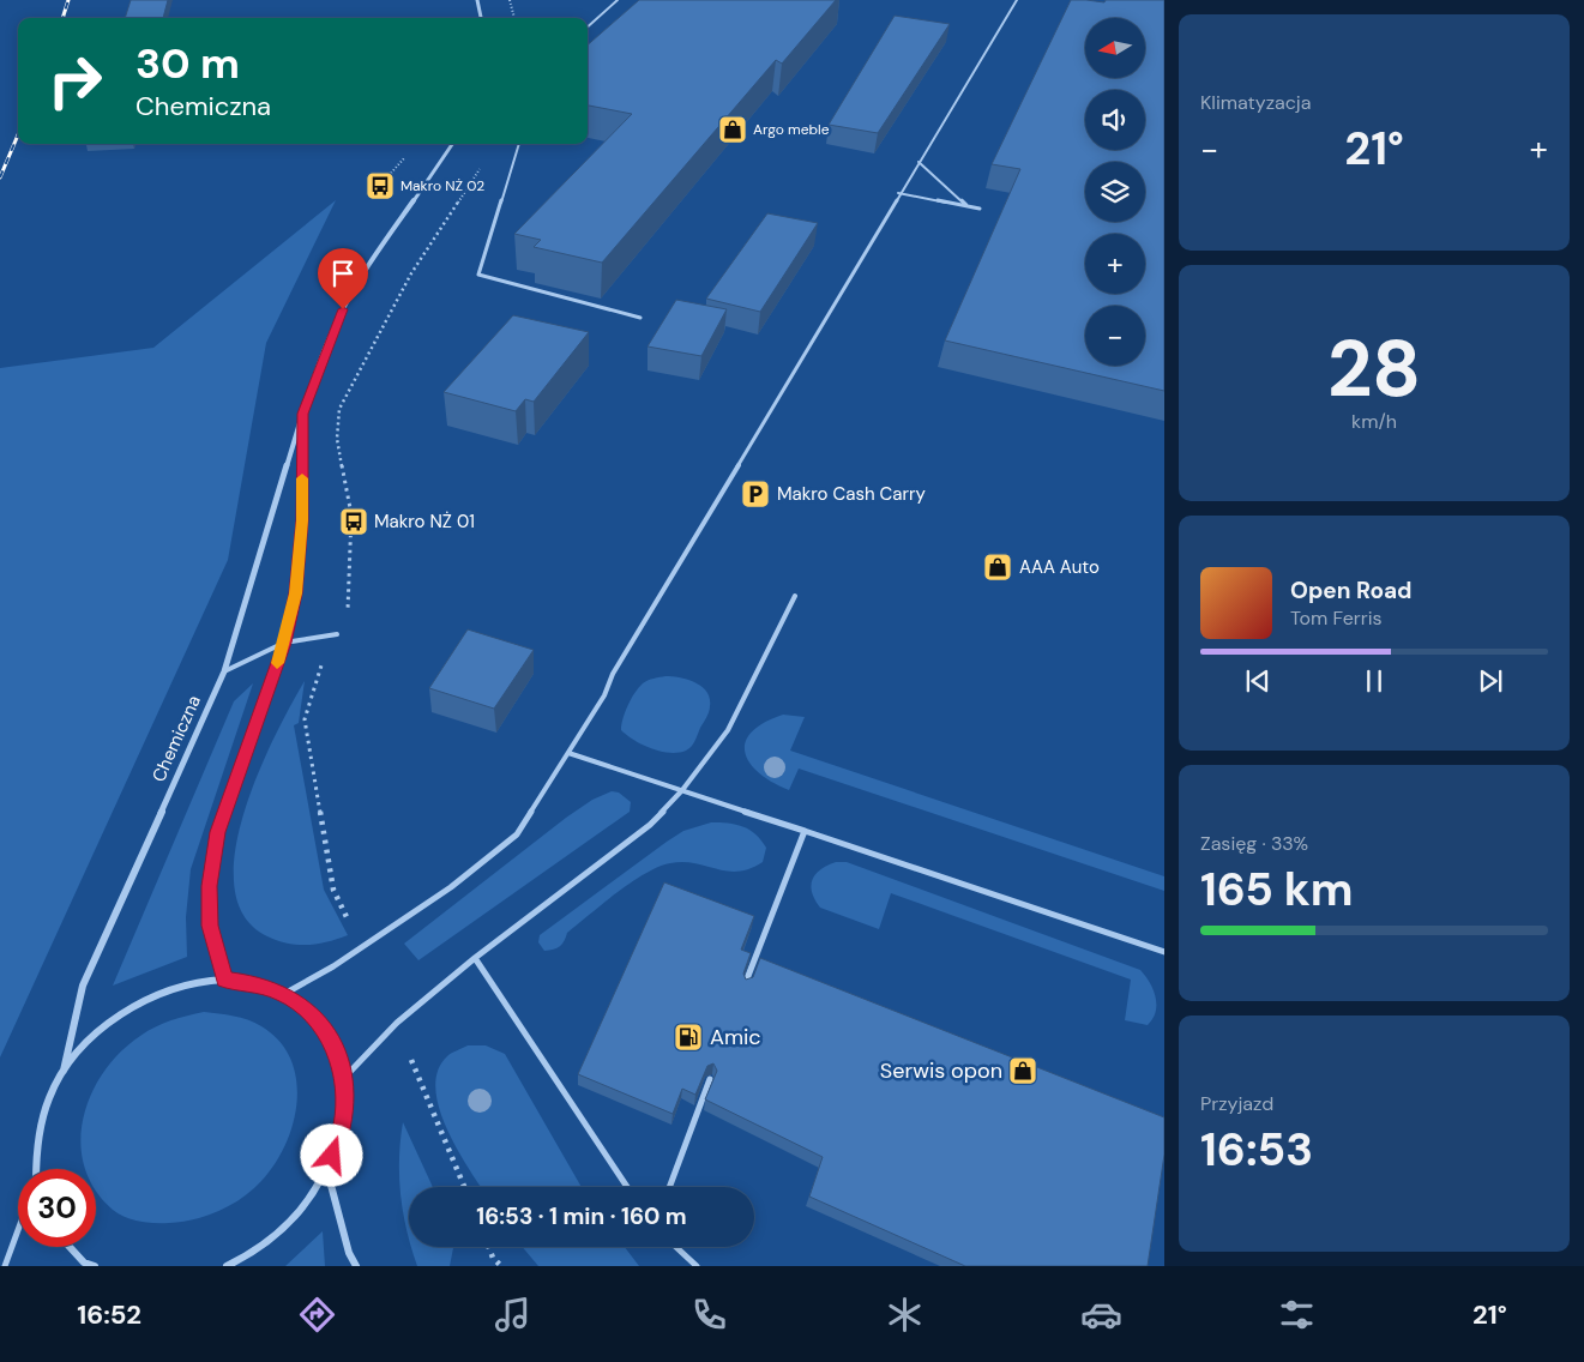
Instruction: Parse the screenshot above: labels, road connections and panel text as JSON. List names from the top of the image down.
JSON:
{
  "streets": {
    "street": ["Chemiczna"]
  },
  "places": {
    "shop": ["Argo meble", "AAA Auto", "Serwis opon"],
    "bus stop": ["Makro NŻ 02", "Makro NŻ 01"],
    "parking": ["Makro Cash Carry"],
    "fuel station": ["Amic"]
  },
  "north": "left",
  "page": {
    "tile": [
      "Klimatyzacja",
      ["28", "km/h"],
      ["Zasięg · 33%", "165 km"],
      ["Przyjazd", "16:53"]
    ],
    "map_buttons": ["+", "−"],
    "turn": ["30 m", "Chemiczna"],
    "heat": ["−", "21°", "+"],
    "song": ["Open Road", "Tom Ferris"],
    "limit": "30",
    "trip": "16:53 · 1 min · 160 m",
    "tabs": ["16:52", "21°"]
  }
}
